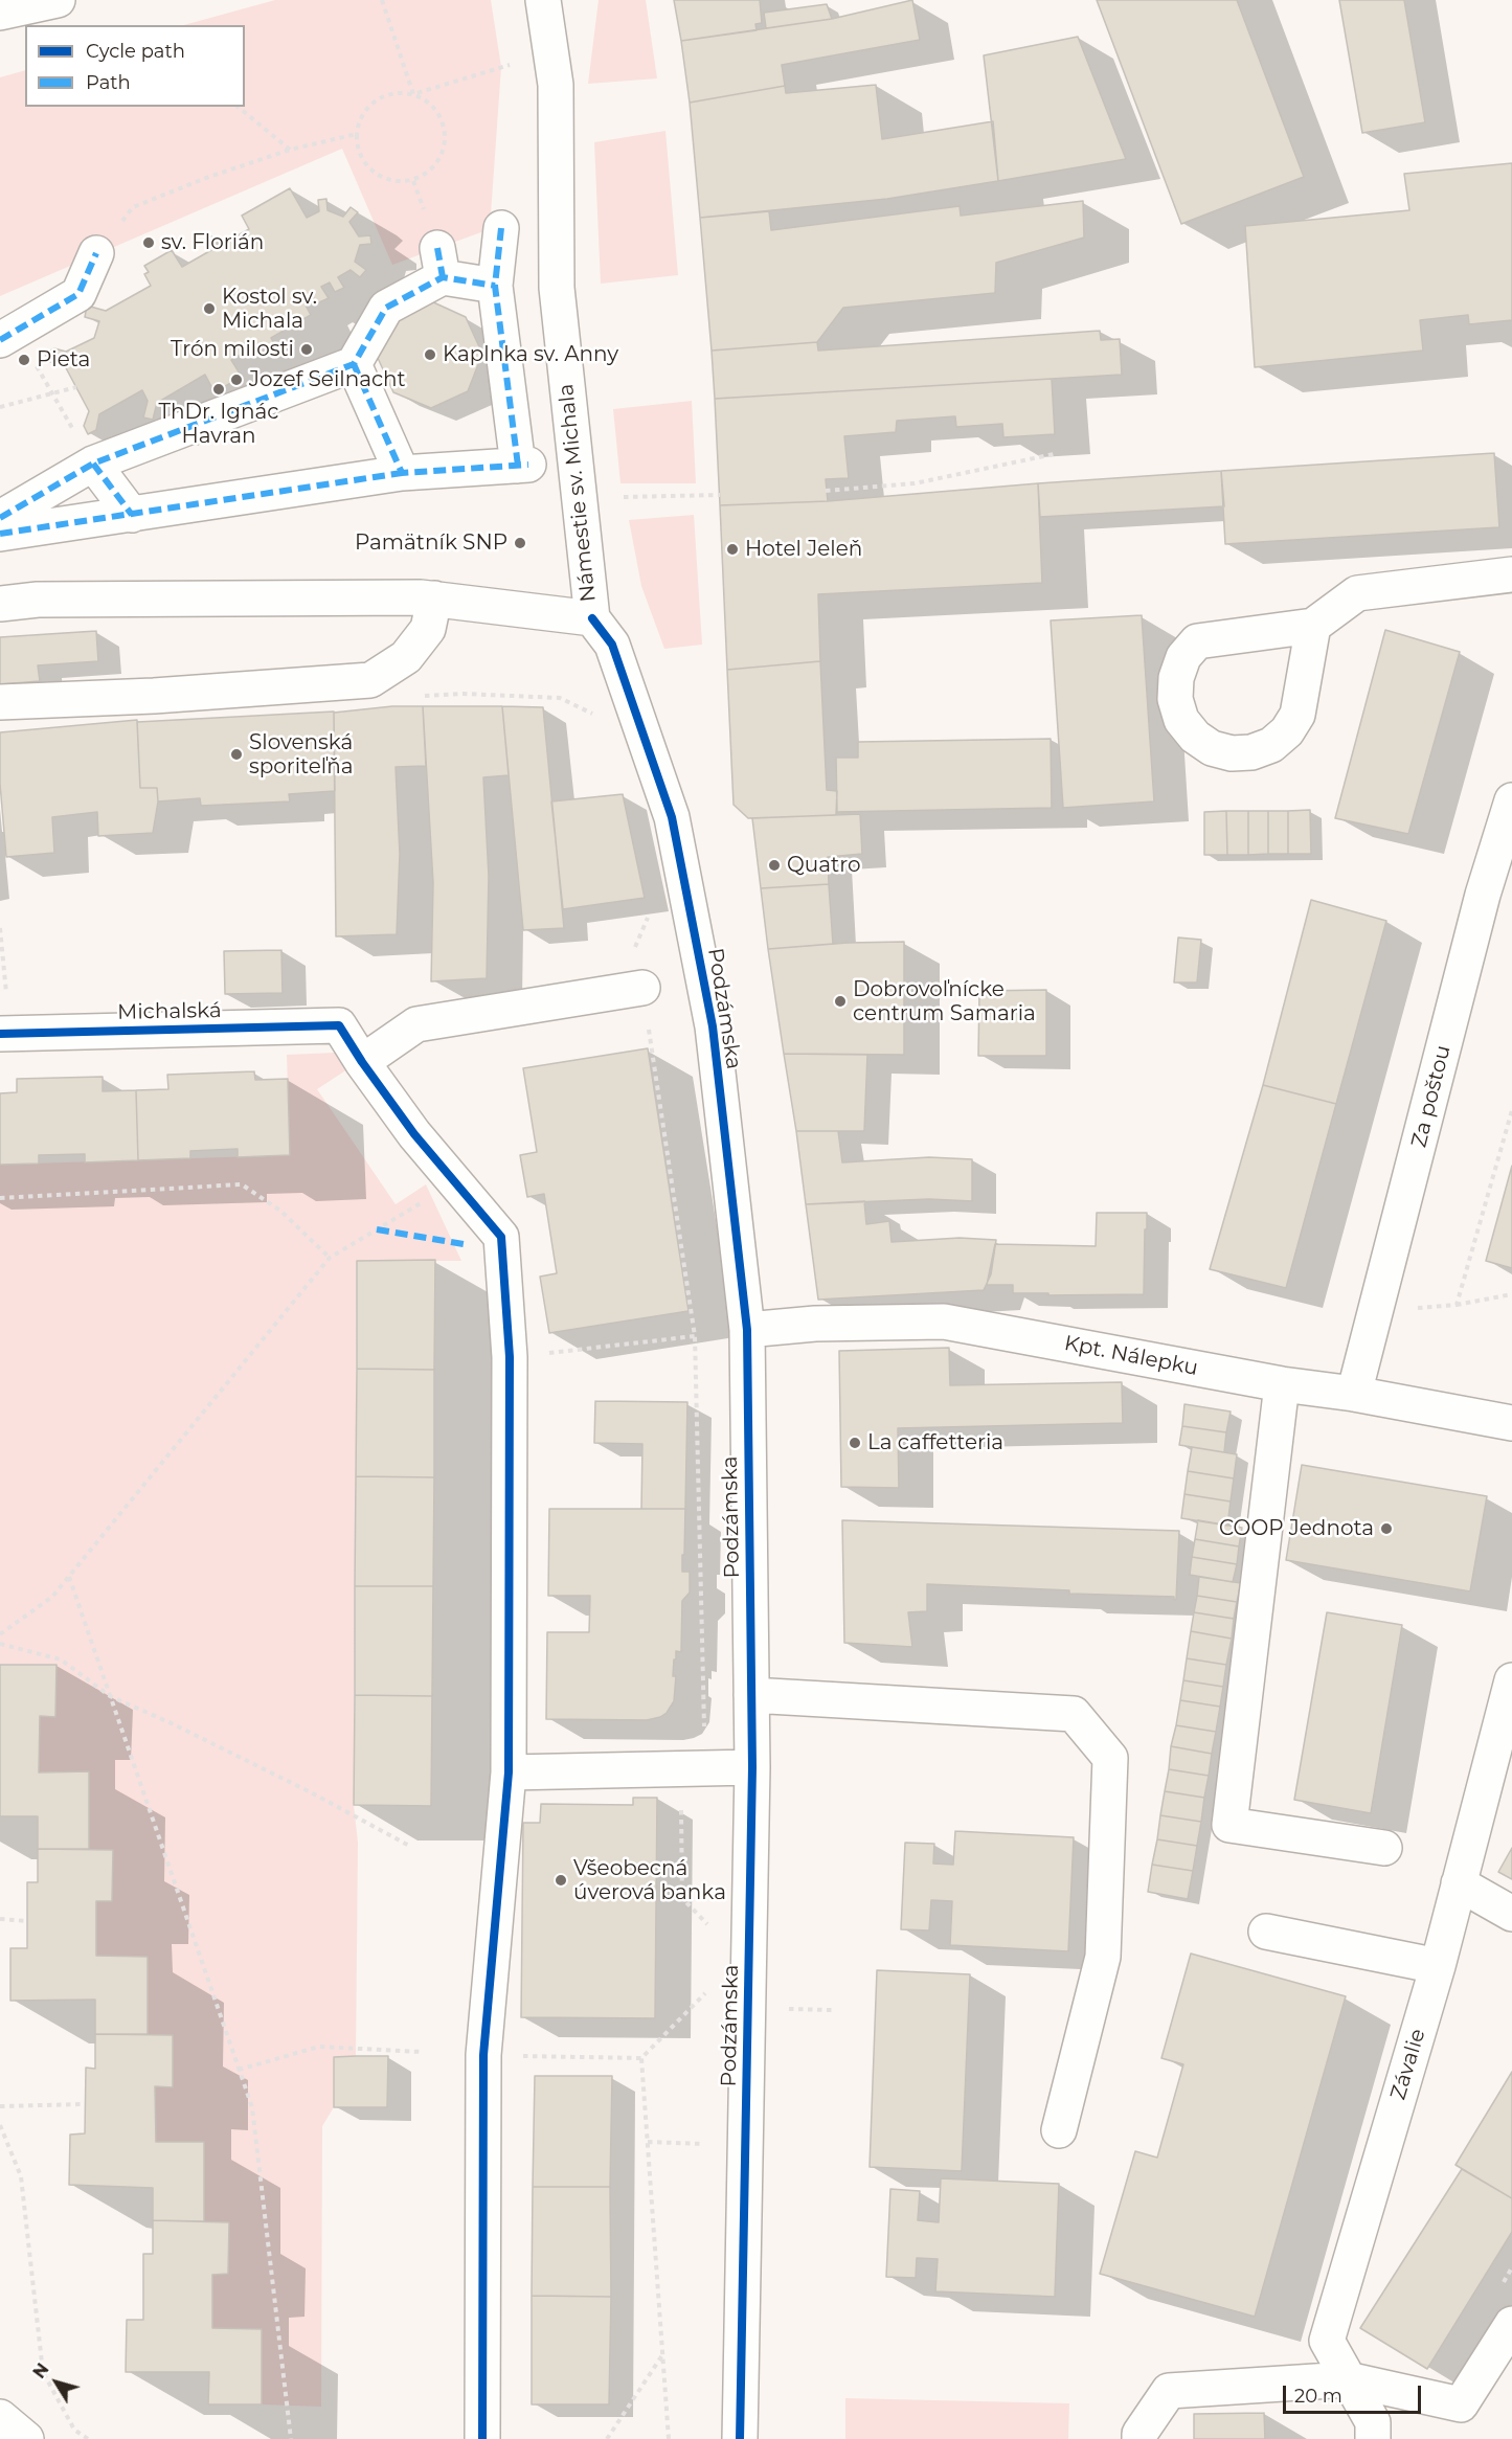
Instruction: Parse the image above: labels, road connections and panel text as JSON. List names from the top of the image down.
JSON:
{
  "streets": {
    "street": [
      "Námestie sv. Michala",
      "Podzámska",
      "Michalská",
      "Za poštou",
      "Kpt. Nálepku",
      "Závalie"
    ]
  },
  "crossings": [
    ["Námestie sv. Michala", "Podzámska"],
    ["Podzámska", "Kpt. Nálepku"],
    ["Za poštou", "Kpt. Nálepku"]
  ],
  "places": [
    "sv. Florián",
    "Kostol sv. Michala",
    "Trón milosti",
    "Kaplnka sv. Anny",
    "Pieta",
    "Jozef Seilnacht",
    "ThDr. Ignác Havran",
    "Pamätník SNP",
    "Hotel Jeleň",
    "Slovenská sporiteľňa",
    "Quatro",
    "Dobrovoľnícke centrum Samaria",
    "La caffetteria",
    "COOP Jednota",
    "Všeobecná úverová banka"
  ],
  "legend": ["Cycle path", "Path"],
  "scale_bar": "20 m",
  "north": "top left"
}
